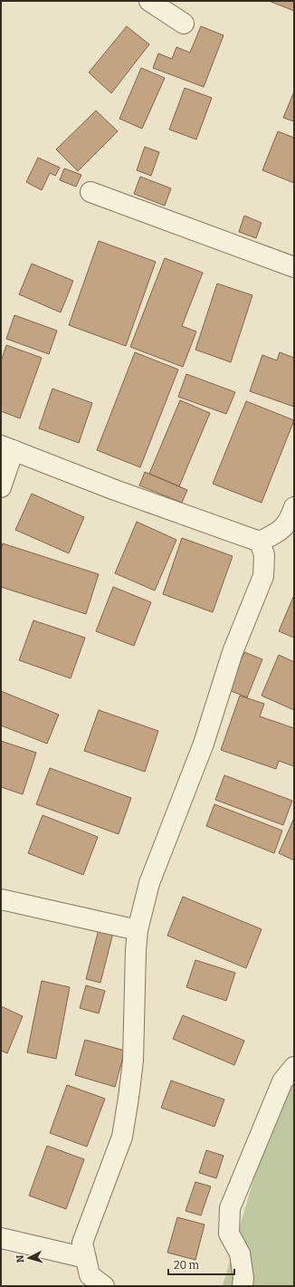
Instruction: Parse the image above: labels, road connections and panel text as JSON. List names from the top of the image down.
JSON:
{
  "scale_bar": "20 m",
  "north": "left"
}
